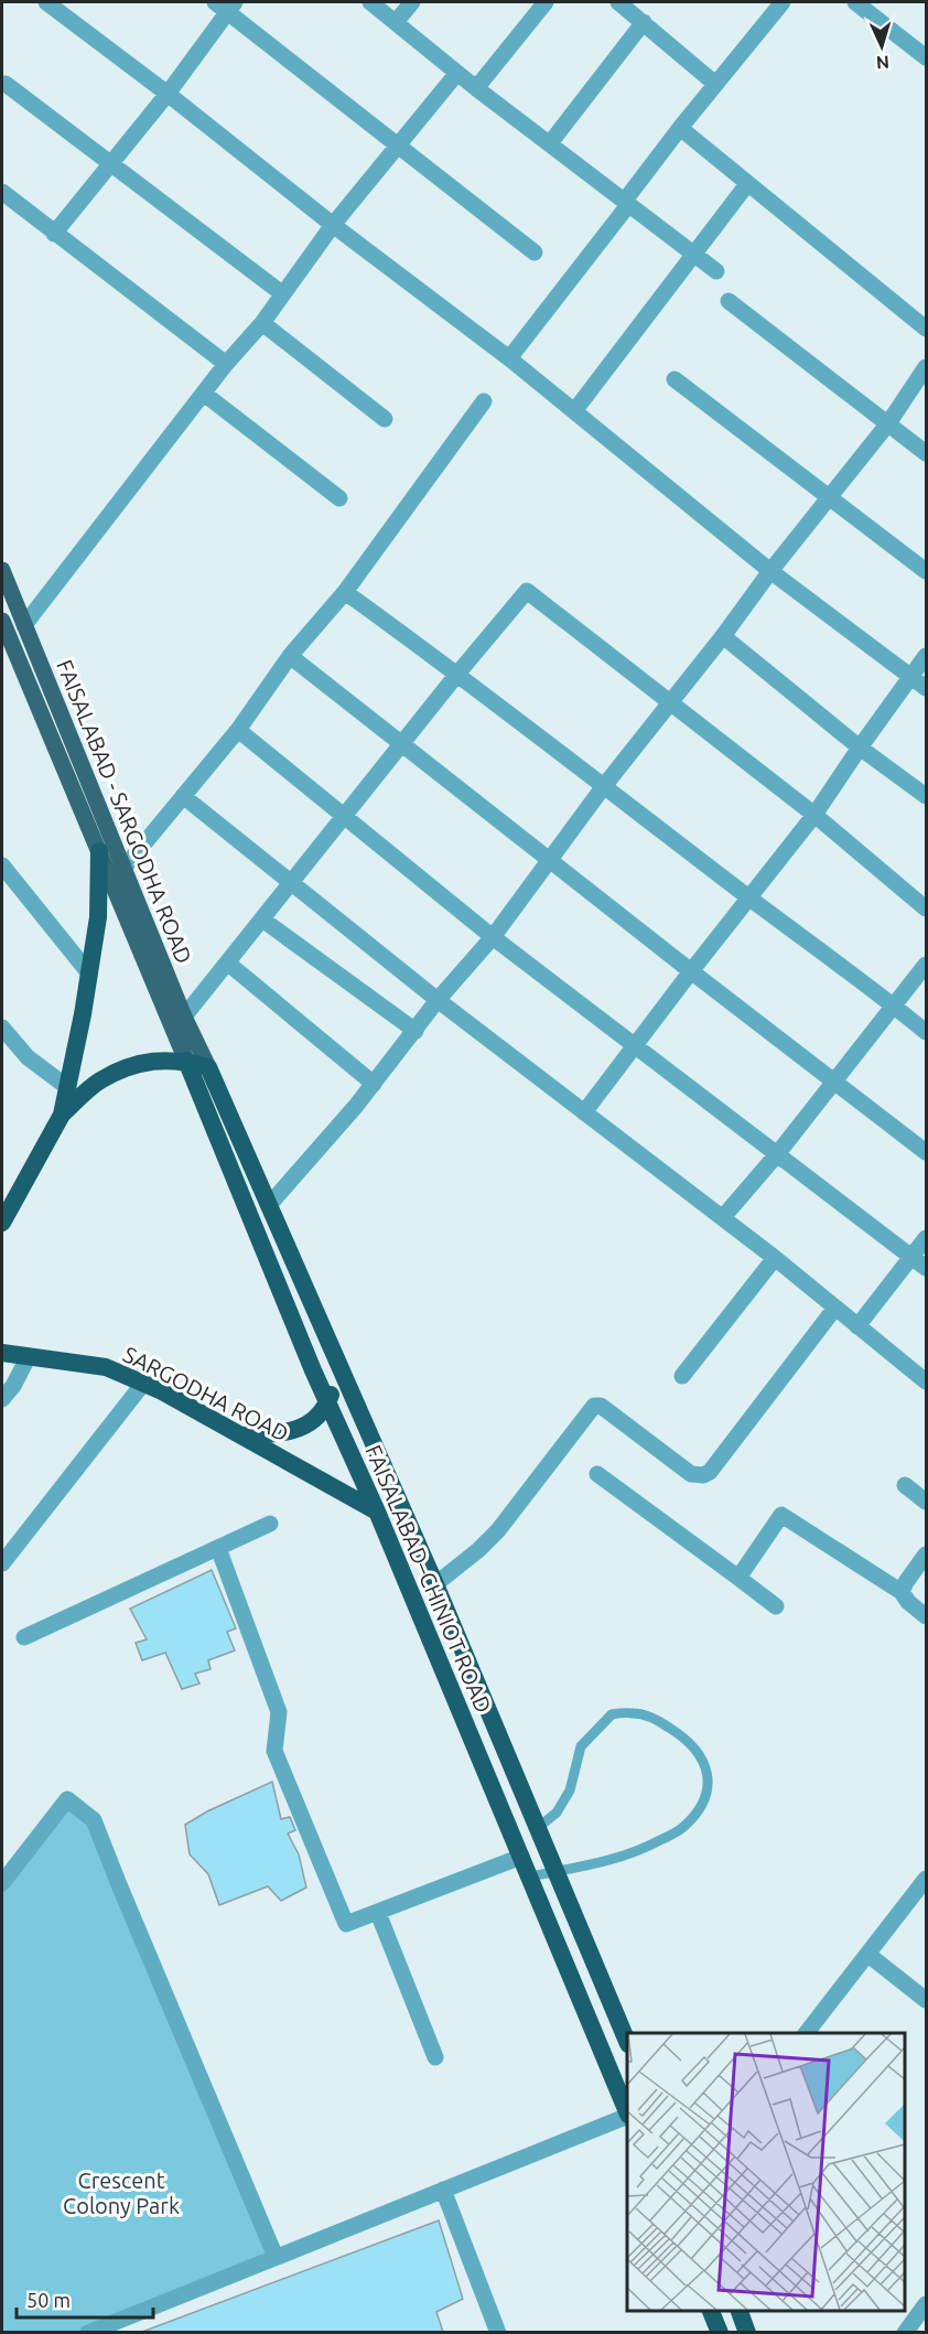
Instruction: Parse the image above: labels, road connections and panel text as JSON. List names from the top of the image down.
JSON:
{
  "streets": {
    "highway": ["SARGODHA ROAD", "FAISALABAD–CHINIOT ROAD"],
    "main road": ["FAISALABAD - SARGODHA ROAD"]
  },
  "crossings": [
    ["FAISALABAD - SARGODHA ROAD", "FAISALABAD–CHINIOT ROAD"],
    ["SARGODHA ROAD", "FAISALABAD–CHINIOT ROAD"]
  ],
  "parks": ["Crescent Colony Park"],
  "scale_bar": "50 m",
  "north": "bottom"
}
